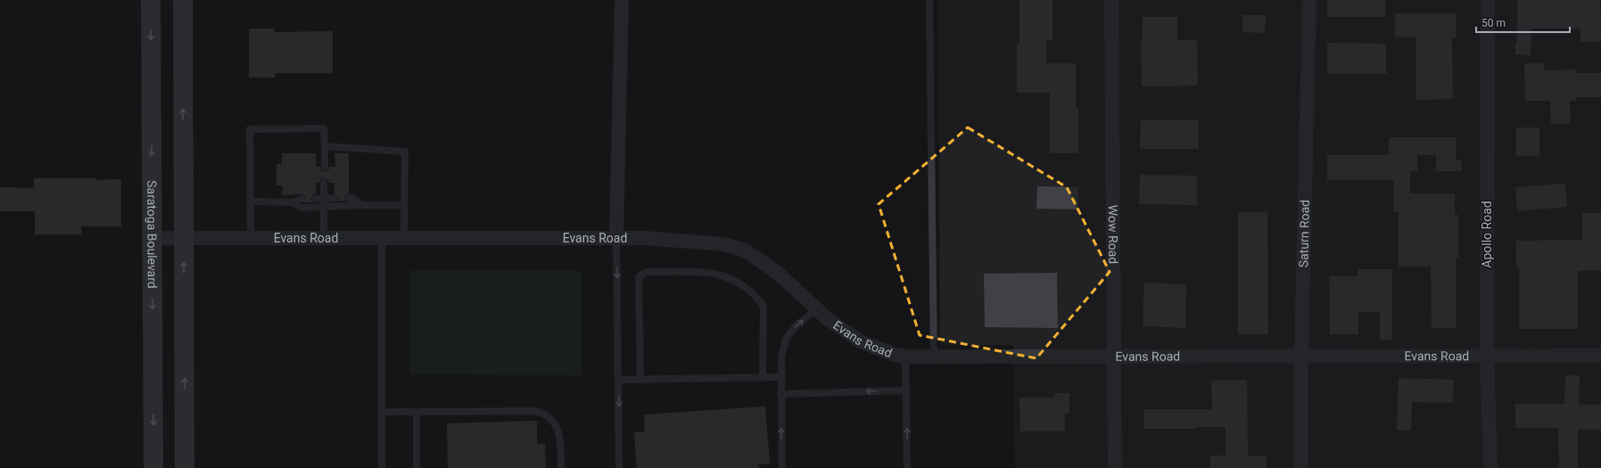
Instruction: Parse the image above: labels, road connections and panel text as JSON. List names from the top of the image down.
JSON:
{
  "streets": {
    "main road": ["Saratoga Boulevard"],
    "street": [
      "Wow Road",
      "Saturn Road",
      "Apollo Road",
      "Evans Road"
    ]
  },
  "crossings": [
    ["Wow Road", "Evans Road"],
    ["Saturn Road", "Evans Road"],
    ["Saratoga Boulevard", "Evans Road"],
    ["Apollo Road", "Evans Road"]
  ],
  "scale_bar": "50 m"
}
